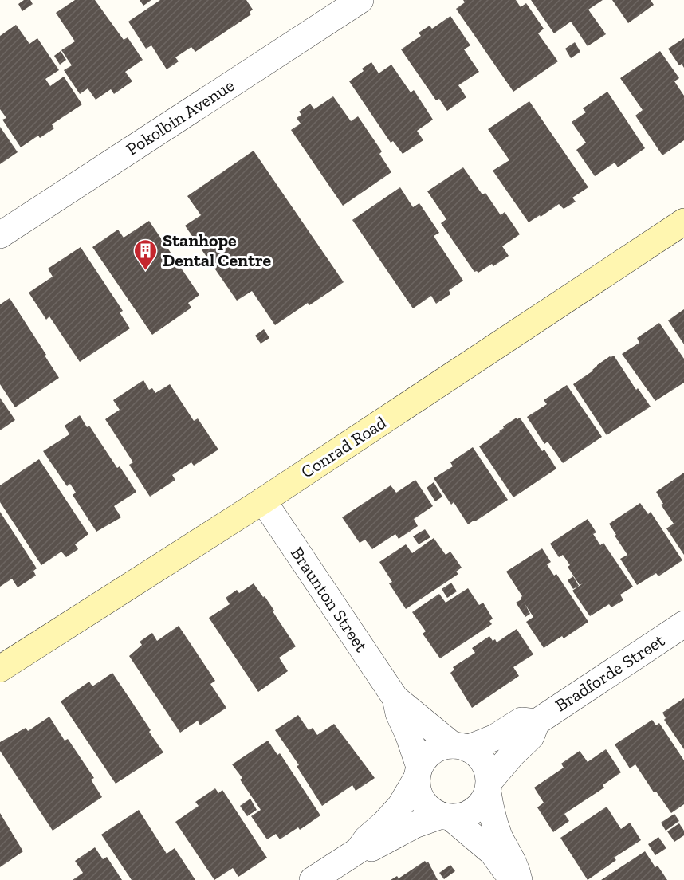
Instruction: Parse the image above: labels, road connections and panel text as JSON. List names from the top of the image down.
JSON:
{
  "streets": {
    "street": [
      "Pokolbin Avenue",
      "Conrad Road",
      "Braunton Street",
      "Bradforde Street"
    ]
  },
  "crossings": [
    ["Conrad Road", "Braunton Street"],
    ["Braunton Street", "Bradforde Street"]
  ],
  "places": {
    "building": ["Stanhope Dental Centre"]
  }
}
